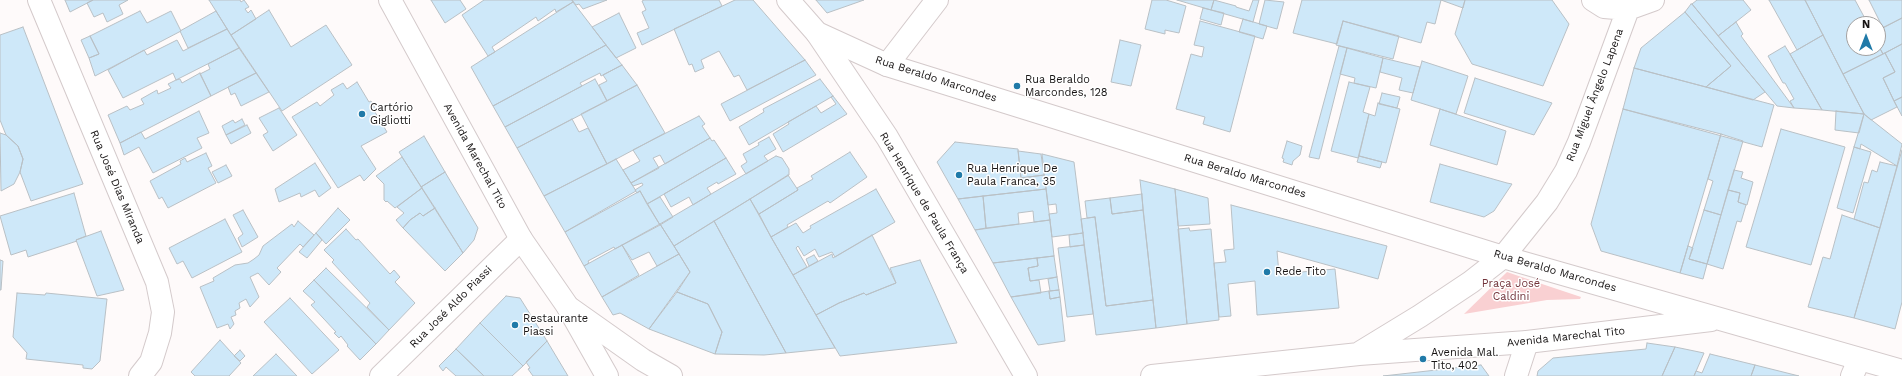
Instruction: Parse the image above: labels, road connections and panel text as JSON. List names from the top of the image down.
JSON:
{
  "streets": {
    "main road": [
      "Rua Beraldo Marcondes",
      "Rua Miguel Ângelo Lapena",
      "Avenida Marechal Tito",
      "Rua José Dias Miranda",
      "Rua Henrique de Paula França",
      "Rua José Aldo Piassi"
    ]
  },
  "crossings": [
    ["Rua Beraldo Marcondes", "Rua Miguel Ângelo Lapena"],
    ["Rua Beraldo Marcondes", "Avenida Marechal Tito"],
    ["Rua Beraldo Marcondes", "Rua Henrique de Paula França"],
    ["Rua Miguel Ângelo Lapena", "Avenida Marechal Tito"],
    ["Avenida Marechal Tito", "Rua José Aldo Piassi"]
  ],
  "parks": ["Praça José Caldini"],
  "places": [
    "Rua Beraldo Marcondes, 128",
    "Cartório Gigliotti",
    "Rua Henrique De Paula Franca, 35",
    "Rede Tito",
    "Restaurante Piassi",
    "Avenida Mal. Tito, 402"
  ],
  "north": "top"
}
